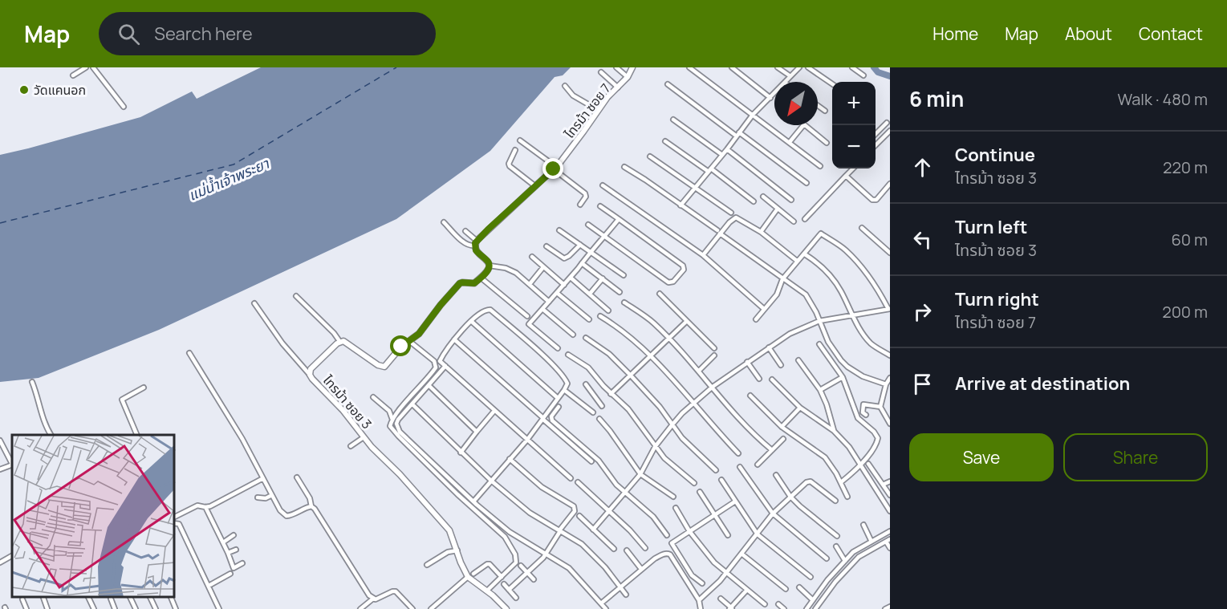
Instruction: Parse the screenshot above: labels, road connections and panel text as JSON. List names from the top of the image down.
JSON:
{
  "streets": {
    "street": ["ไทรม้า ซอย 7", "ไทรม้า ซอย 3"]
  },
  "water": ["แม่น้ำเจ้าพระยา"],
  "places": ["วัดแคนอก"],
  "north": "bottom left",
  "page": {
    "header": "Map",
    "search": "Search here",
    "nav": [
      "Home",
      "Map",
      "About",
      "Contact"
    ],
    "heading": ["6 min", "Walk · 480 m"],
    "map_buttons": ["+", "−"],
    "list": [
      ["Continue", "ไทรม้า ซอย 3", "220 m"],
      ["Turn left", "ไทรม้า ซอย 3", "60 m"],
      ["Turn right", "ไทรม้า ซอย 7", "200 m"],
      "Arrive at destination"
    ],
    "buttons": ["Save", "Share"]
  }
}
